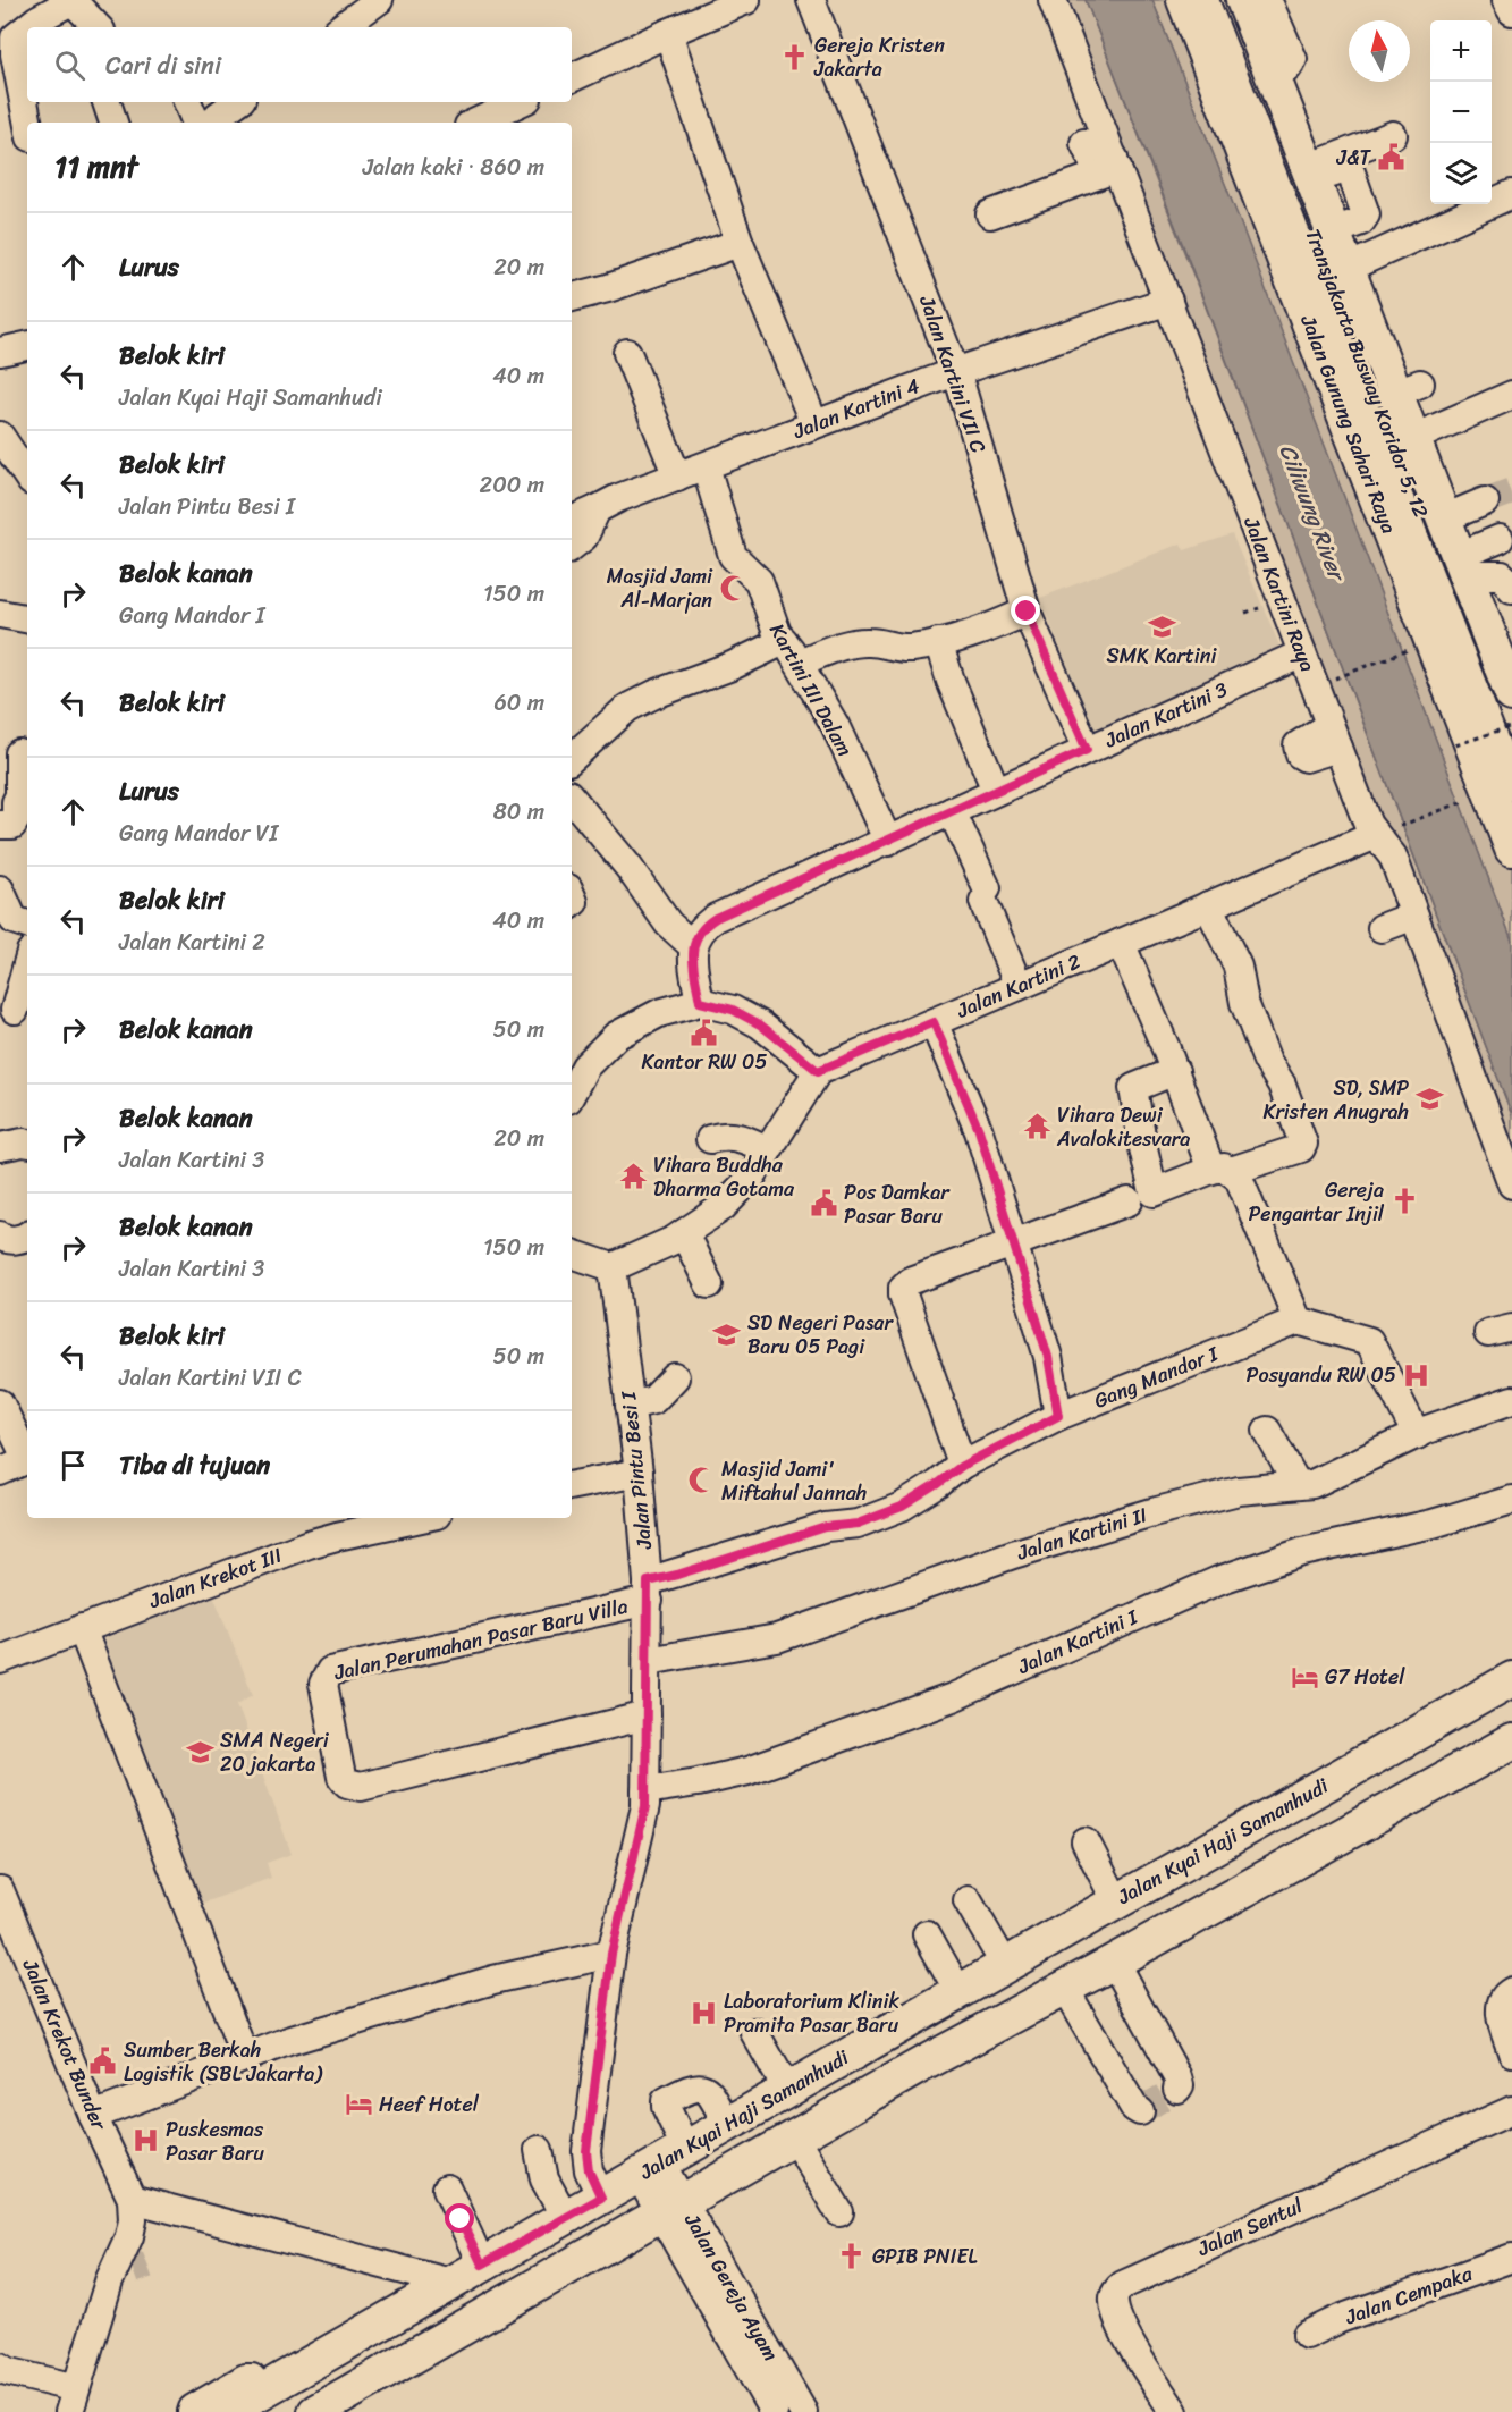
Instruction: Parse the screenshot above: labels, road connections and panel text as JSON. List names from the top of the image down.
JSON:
{
  "streets": {
    "main road": ["Jalan Gunung Sahari Raya", "Jalan Kyai Haji Samanhudi"],
    "street": [
      "Transjakarta Busway Koridor 5, 12",
      "Jalan Kartini VII C",
      "Jalan Kartini 4",
      "Jalan Kartini Raya",
      "Kartini III Dalam",
      "Jalan Kartini 3",
      "Jalan Kartini 2",
      "Gang Mandor I",
      "Jalan Pintu Besi I",
      "Jalan Kartini II",
      "Jalan Krekot III",
      "Jalan Perumahan Pasar Baru Villa",
      "Jalan Kartini I",
      "Jalan Krekot Bunder",
      "Jalan Sentul",
      "Jalan Gereja Ayam",
      "Jalan Cempaka"
    ]
  },
  "crossings": [
    ["Jalan Kartini VII C", "Jalan Kartini 4"],
    ["Jalan Kartini VII C", "Jalan Kartini 3"],
    ["Jalan Kartini 4", "Jalan Kartini Raya"],
    ["Jalan Kartini 4", "Kartini III Dalam"],
    ["Jalan Kartini Raya", "Jalan Kartini 3"],
    ["Jalan Kartini Raya", "Jalan Kartini 2"],
    ["Kartini III Dalam", "Jalan Kartini 3"],
    ["Gang Mandor I", "Jalan Perumahan Pasar Baru Villa"],
    ["Jalan Pintu Besi I", "Jalan Kartini II"],
    ["Jalan Pintu Besi I", "Jalan Perumahan Pasar Baru Villa"],
    ["Jalan Pintu Besi I", "Jalan Kartini I"],
    ["Jalan Pintu Besi I", "Jalan Kyai Haji Samanhudi"],
    ["Jalan Kyai Haji Samanhudi", "Jalan Gereja Ayam"]
  ],
  "water": ["Ciliwung River"],
  "places": {
    "church": ["Gereja Kristen Jakarta", "Gereja Pengantar Injil", "GPIB PNIEL"],
    "public building": [
      "J&T",
      "Kantor RW 05",
      "Pos Damkar Pasar Baru",
      "Sumber Berkah Logistik (SBL Jakarta)"
    ],
    "mosque": ["Masjid Jami Al-Marjan", "Masjid Jami' Miftahul Jannah"],
    "school or university": [
      "SMK Kartini",
      "SD, SMP Kristen Anugrah",
      "SD Negeri Pasar Baru 05 Pagi",
      "SMA Negeri 20 jakarta"
    ],
    "temple": ["Vihara Dewi Avalokitesvara", "Vihara Buddha Dharma Gotama"],
    "hospital": ["Posyandu RW 05", "Laboratorium Klinik Pramita Pasar Baru", "Puskesmas Pasar Baru"],
    "hotel": ["G7 Hotel", "Heef Hotel"]
  },
  "north": "top",
  "page": {
    "map_buttons": ["+", "−"],
    "search": "Cari di sini",
    "heading": ["11 mnt", "Jalan kaki · 860 m"],
    "list": [
      ["Lurus", "20 m"],
      ["Belok kiri", "Jalan Kyai Haji Samanhudi", "40 m"],
      ["Belok kiri", "Jalan Pintu Besi I", "200 m"],
      ["Belok kanan", "Gang Mandor I", "150 m"],
      ["Belok kiri", "60 m"],
      ["Lurus", "Gang Mandor VI", "80 m"],
      ["Belok kiri", "Jalan Kartini 2", "40 m"],
      ["Belok kanan", "50 m"],
      ["Belok kanan", "Jalan Kartini 3", "20 m"],
      ["Belok kanan", "Jalan Kartini 3", "150 m"],
      ["Belok kiri", "Jalan Kartini VII C", "50 m"],
      "Tiba di tujuan"
    ]
  }
}
